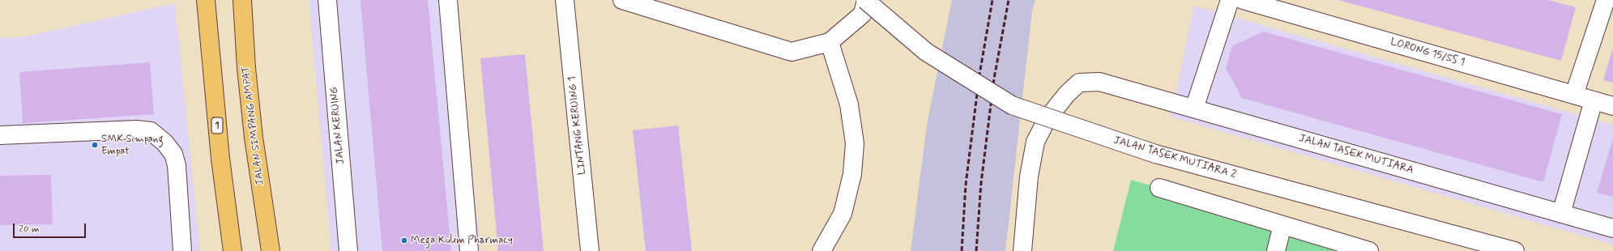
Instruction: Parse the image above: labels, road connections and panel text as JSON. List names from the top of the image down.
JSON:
{
  "streets": {
    "highway": ["1", "JALAN SIMPANG AMPAT"],
    "street": [
      "LORONG 15/SS 1",
      "JALAN KERUING",
      "LINTANG KERUING 1",
      "JALAN TASEK MUTIARA",
      "JALAN TASEK MUTIARA 2"
    ]
  },
  "places": ["SMK Simpang Empat", "Mega Kulim Pharmacy"],
  "scale_bar": "20 m"
}
